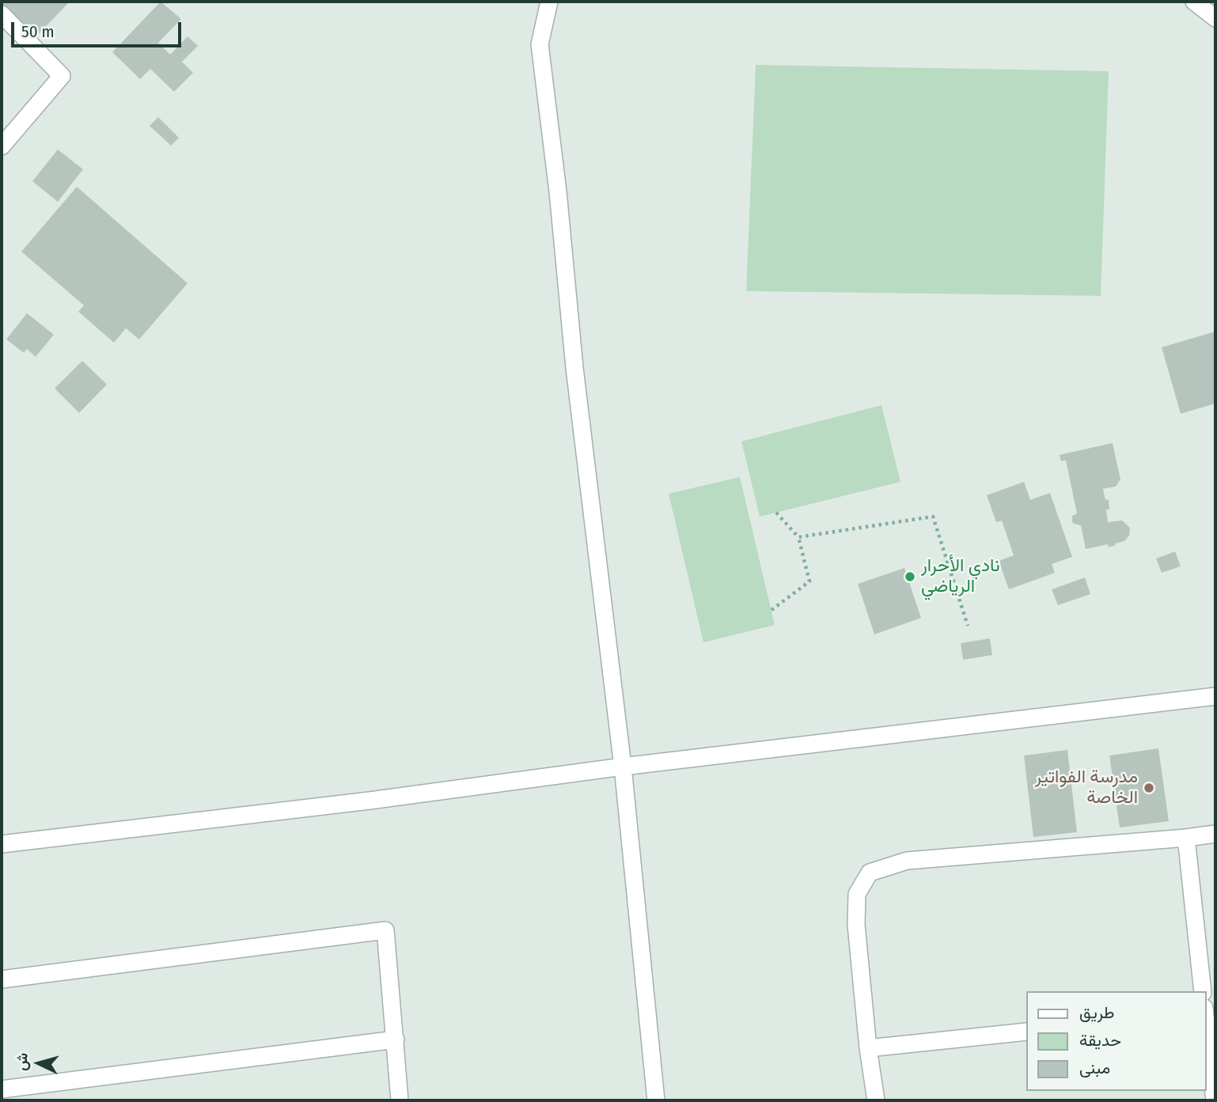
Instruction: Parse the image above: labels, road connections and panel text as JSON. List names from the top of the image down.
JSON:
{
  "places": ["نادي الأحرار الرياضي", "مدرسة الفواتير الخاصة"],
  "legend": ["طريق", "حديقة", "مبنى"],
  "scale_bar": "50 m",
  "north": "left"
}
